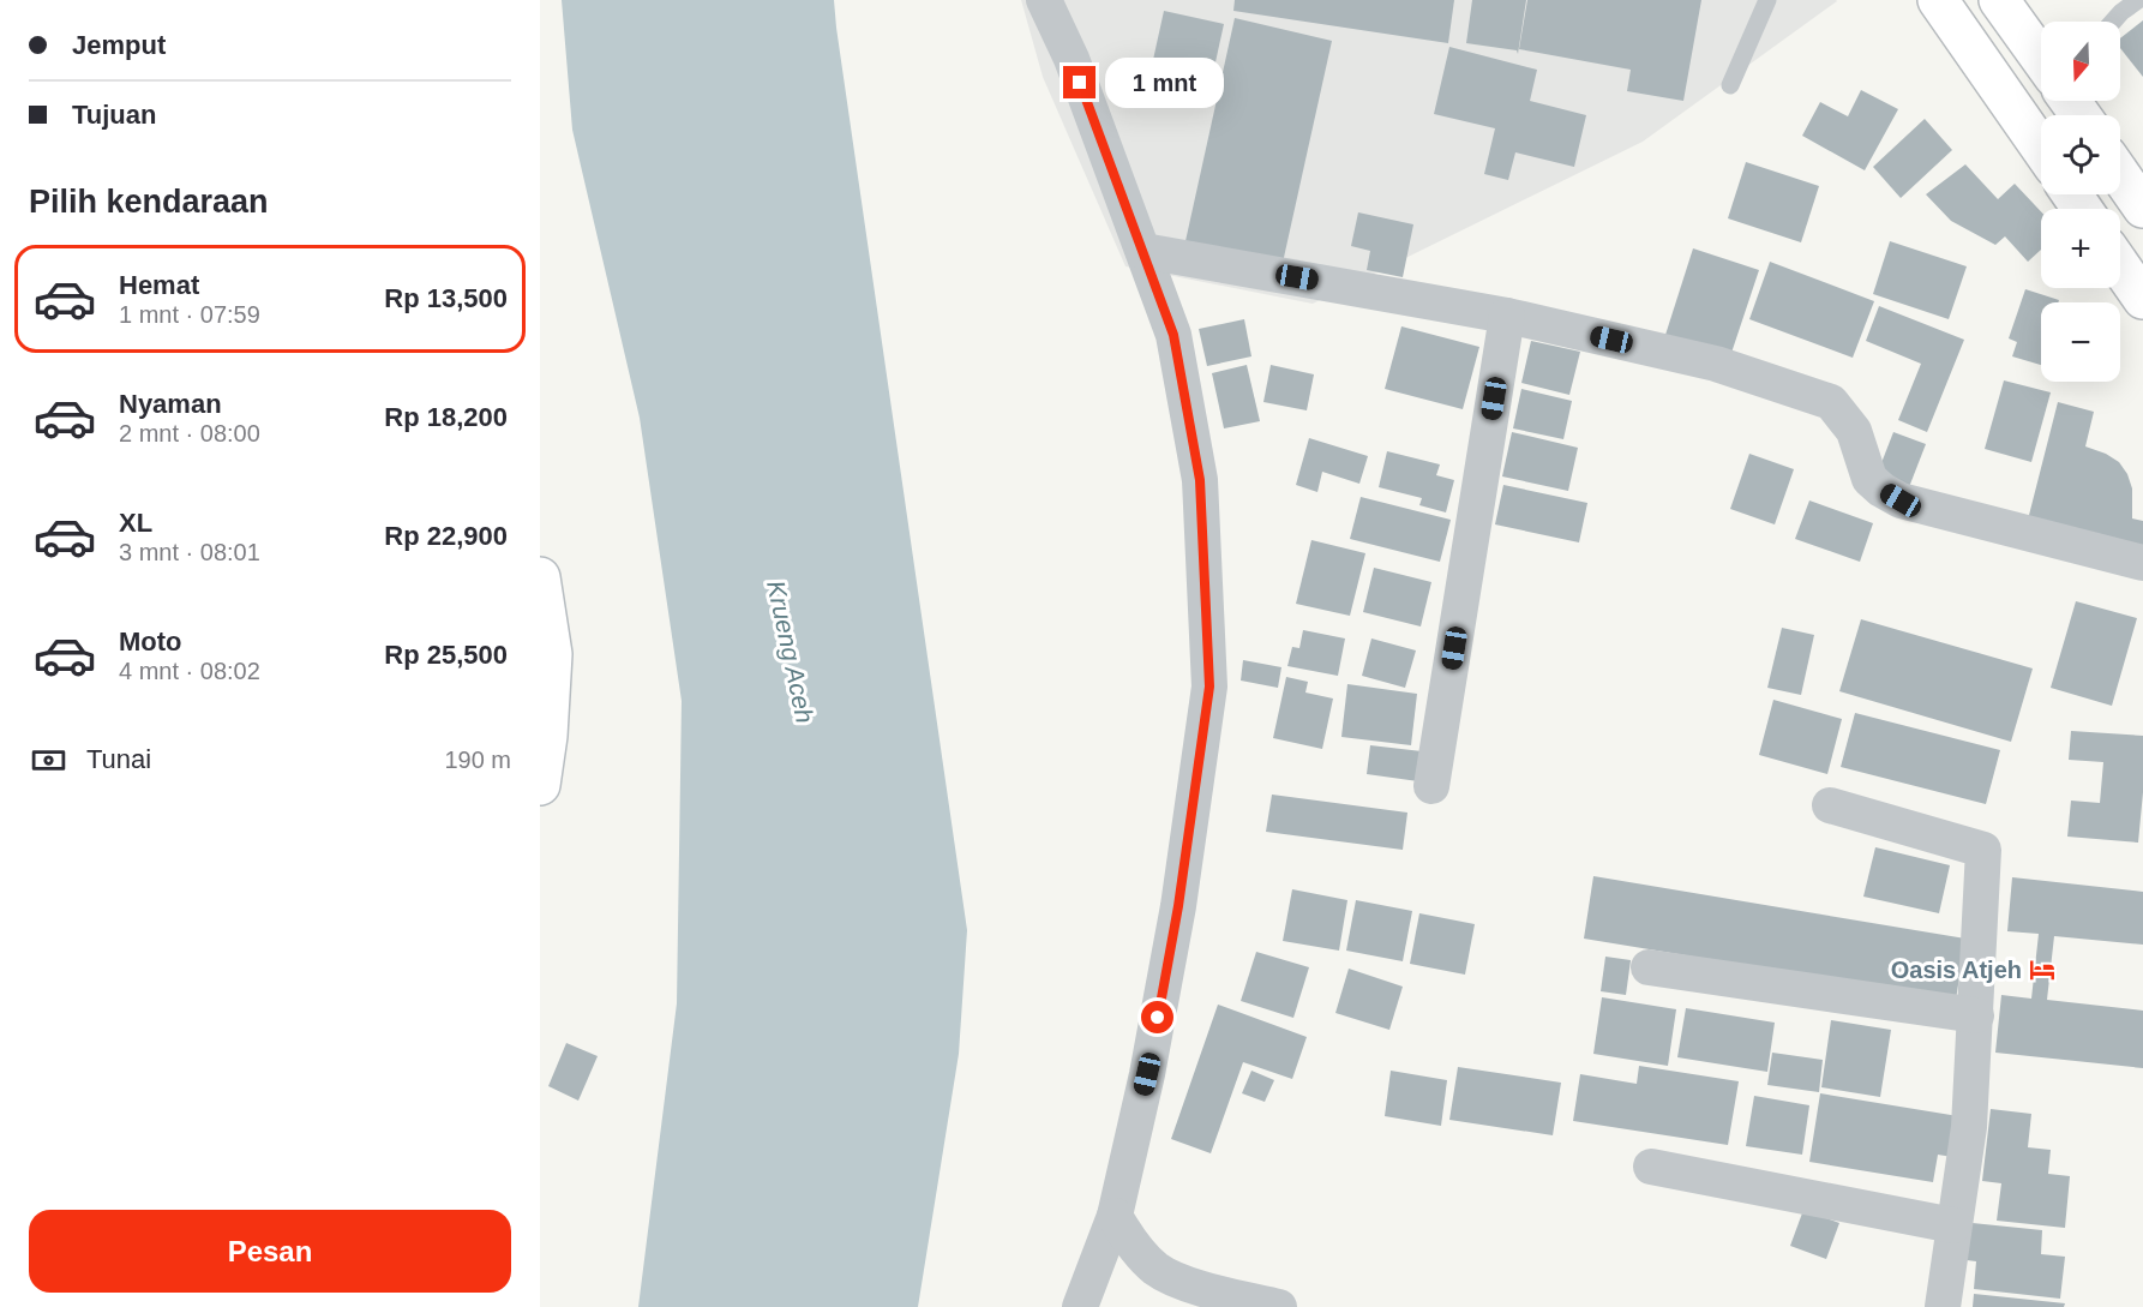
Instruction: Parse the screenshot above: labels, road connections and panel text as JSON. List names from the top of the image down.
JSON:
{
  "water": ["Krueng Aceh"],
  "places": {
    "hotel": ["Oasis Atjeh"]
  },
  "north": "bottom",
  "page": {
    "banner": ["Jemput", "Tujuan"],
    "map_buttons": ["+", "−"],
    "bubble": "1 mnt",
    "heading": "Pilih kendaraan",
    "list": [
      {
        "name": "Hemat",
        "note": "1 mnt · 07:59",
        "value": "Rp 13,500"
      },
      {
        "name": "Nyaman",
        "note": "2 mnt · 08:00",
        "value": "Rp 18,200"
      },
      {
        "name": "XL",
        "note": "3 mnt · 08:01",
        "value": "Rp 22,900"
      },
      {
        "name": "Moto",
        "note": "4 mnt · 08:02",
        "value": "Rp 25,500"
      }
    ],
    "pay": ["Tunai", "190 m"],
    "buttons": "Pesan"
  }
}
